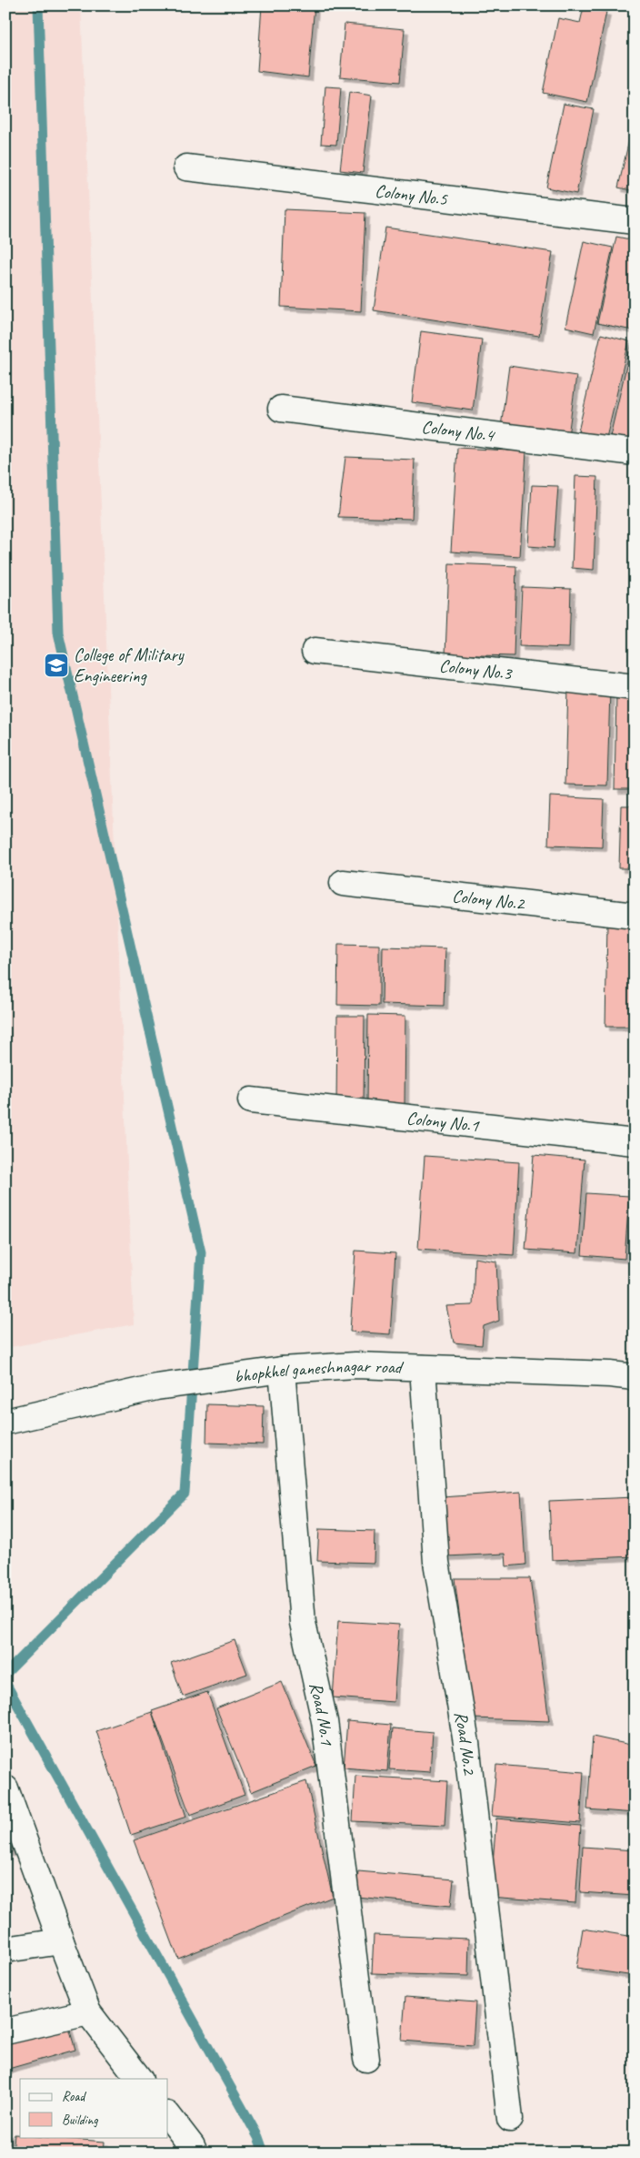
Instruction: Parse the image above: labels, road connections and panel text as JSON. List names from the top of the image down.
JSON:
{
  "streets": {
    "street": [
      "Colony No.5",
      "Colony No.4",
      "Colony No.3",
      "Colony No.2",
      "Colony No.1",
      "bhopkhel ganeshnagar road",
      "Road No.1",
      "Road No.2"
    ]
  },
  "crossings": [
    ["bhopkhel ganeshnagar road", "Road No.1"],
    ["bhopkhel ganeshnagar road", "Road No.2"]
  ],
  "places": {
    "school or university": ["College of Military Engineering"]
  },
  "legend": ["Road", "Building"]
}
